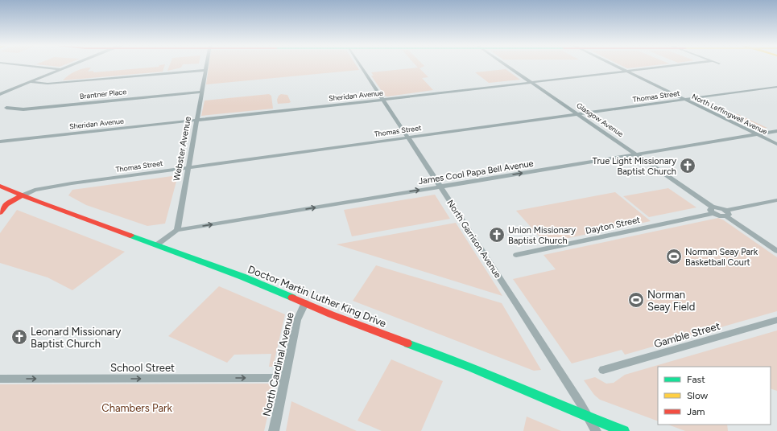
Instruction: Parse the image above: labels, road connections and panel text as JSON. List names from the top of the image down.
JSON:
{
  "streets": {
    "main road": ["Doctor Martin Luther King Drive"],
    "street": [
      "Brantner Place",
      "Sheridan Avenue",
      "Thomas Street",
      "North Leffingwell Avenue",
      "Glasgow Avenue",
      "Webster Avenue",
      "James Cool Papa Bell Avenue",
      "Dayton Street",
      "North Garrison Avenue",
      "Gamble Street",
      "North Cardinal Avenue",
      "School Street"
    ]
  },
  "crossings": [
    ["Brantner Place", "Webster Avenue"],
    ["Sheridan Avenue", "North Leffingwell Avenue"],
    ["Sheridan Avenue", "Glasgow Avenue"],
    ["Sheridan Avenue", "Webster Avenue"],
    ["Sheridan Avenue", "North Garrison Avenue"],
    ["Thomas Street", "North Leffingwell Avenue"],
    ["Thomas Street", "Glasgow Avenue"],
    ["Thomas Street", "Webster Avenue"],
    ["Thomas Street", "North Garrison Avenue"],
    ["Thomas Street", "Doctor Martin Luther King Drive"],
    ["North Leffingwell Avenue", "James Cool Papa Bell Avenue"],
    ["Glasgow Avenue", "James Cool Papa Bell Avenue"],
    ["Glasgow Avenue", "Dayton Street"],
    ["Webster Avenue", "James Cool Papa Bell Avenue"],
    ["James Cool Papa Bell Avenue", "North Garrison Avenue"],
    ["North Garrison Avenue", "Doctor Martin Luther King Drive"],
    ["Doctor Martin Luther King Drive", "North Cardinal Avenue"],
    ["North Cardinal Avenue", "School Street"]
  ],
  "one_way": ["James Cool Papa Bell Avenue", "School Street"],
  "parks": ["Chambers Park"],
  "places": {
    "church": ["True Light Missionary Baptist Church", "Union Missionary Baptist Church", "Leonard Missionary Baptist Church"],
    "sports": ["Norman Seay Park Basketball Court", "Norman Seay Field"]
  },
  "legend": ["Fast", "Slow", "Jam"]
}
